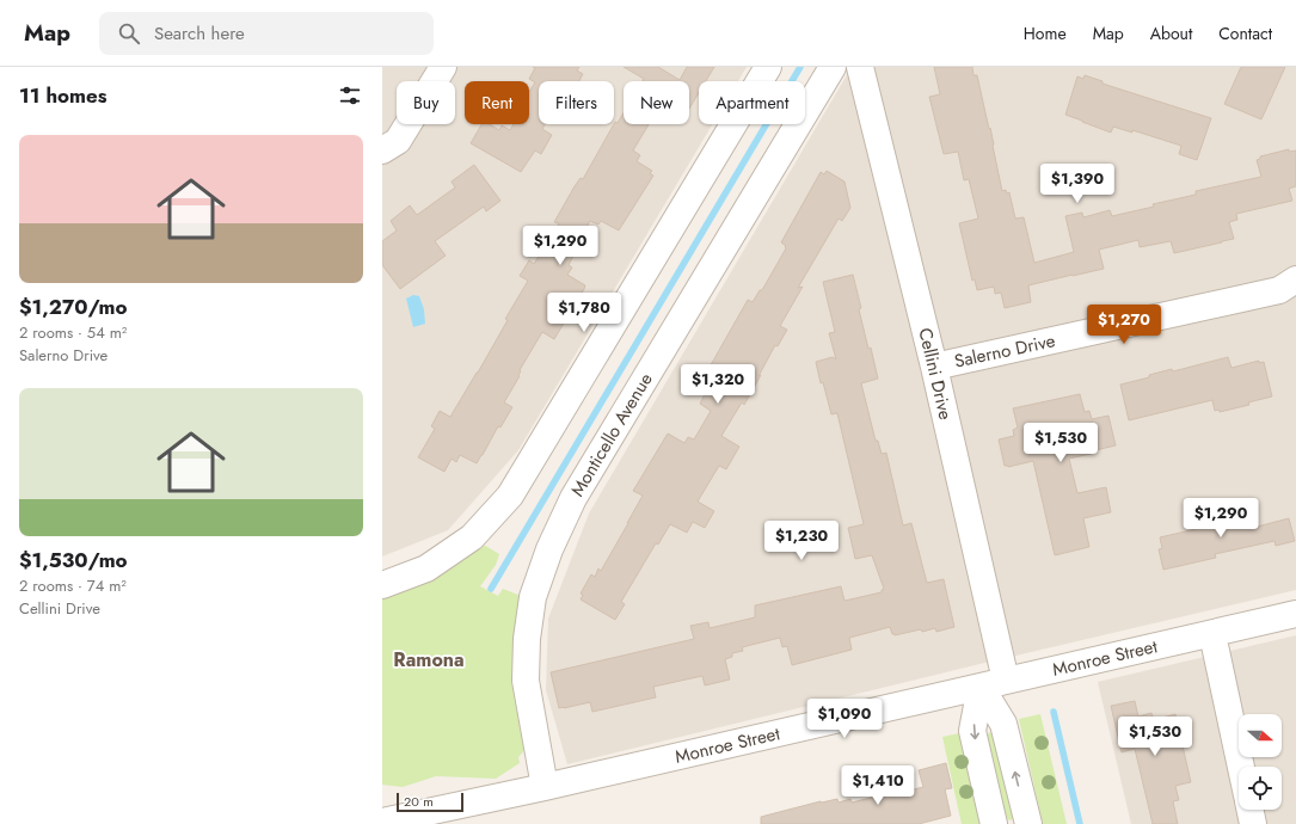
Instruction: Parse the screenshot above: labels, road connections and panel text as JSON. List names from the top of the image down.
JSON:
{
  "streets": {
    "street": [
      "Salerno Drive",
      "Cellini Drive",
      "Monticello Avenue",
      "Monroe Street"
    ]
  },
  "crossings": [
    ["Salerno Drive", "Cellini Drive"],
    ["Cellini Drive", "Monroe Street"],
    ["Monticello Avenue", "Monroe Street"]
  ],
  "districts": ["Ramona"],
  "scale_bar": "20 m",
  "north": "right",
  "page": {
    "header": "Map",
    "search": "Search here",
    "nav": [
      "Home",
      "Map",
      "About",
      "Contact"
    ],
    "heading": "11 homes",
    "chip": [
      "Buy",
      "Rent",
      "Filters",
      "New",
      "Apartment"
    ],
    "list": [
      {
        "name": "$1,270/mo",
        "note": "2 rooms · 54 m² · Salerno Drive"
      },
      {
        "name": "$1,530/mo",
        "note": "2 rooms · 74 m² · Cellini Drive"
      }
    ],
    "price": [
      "$1,390",
      "$1,290",
      "$1,780",
      "$1,270",
      "$1,320",
      "$1,530",
      "$1,290",
      "$1,230",
      "$1,090",
      "$1,530",
      "$1,410"
    ],
    "scale": "20 m"
  }
}
